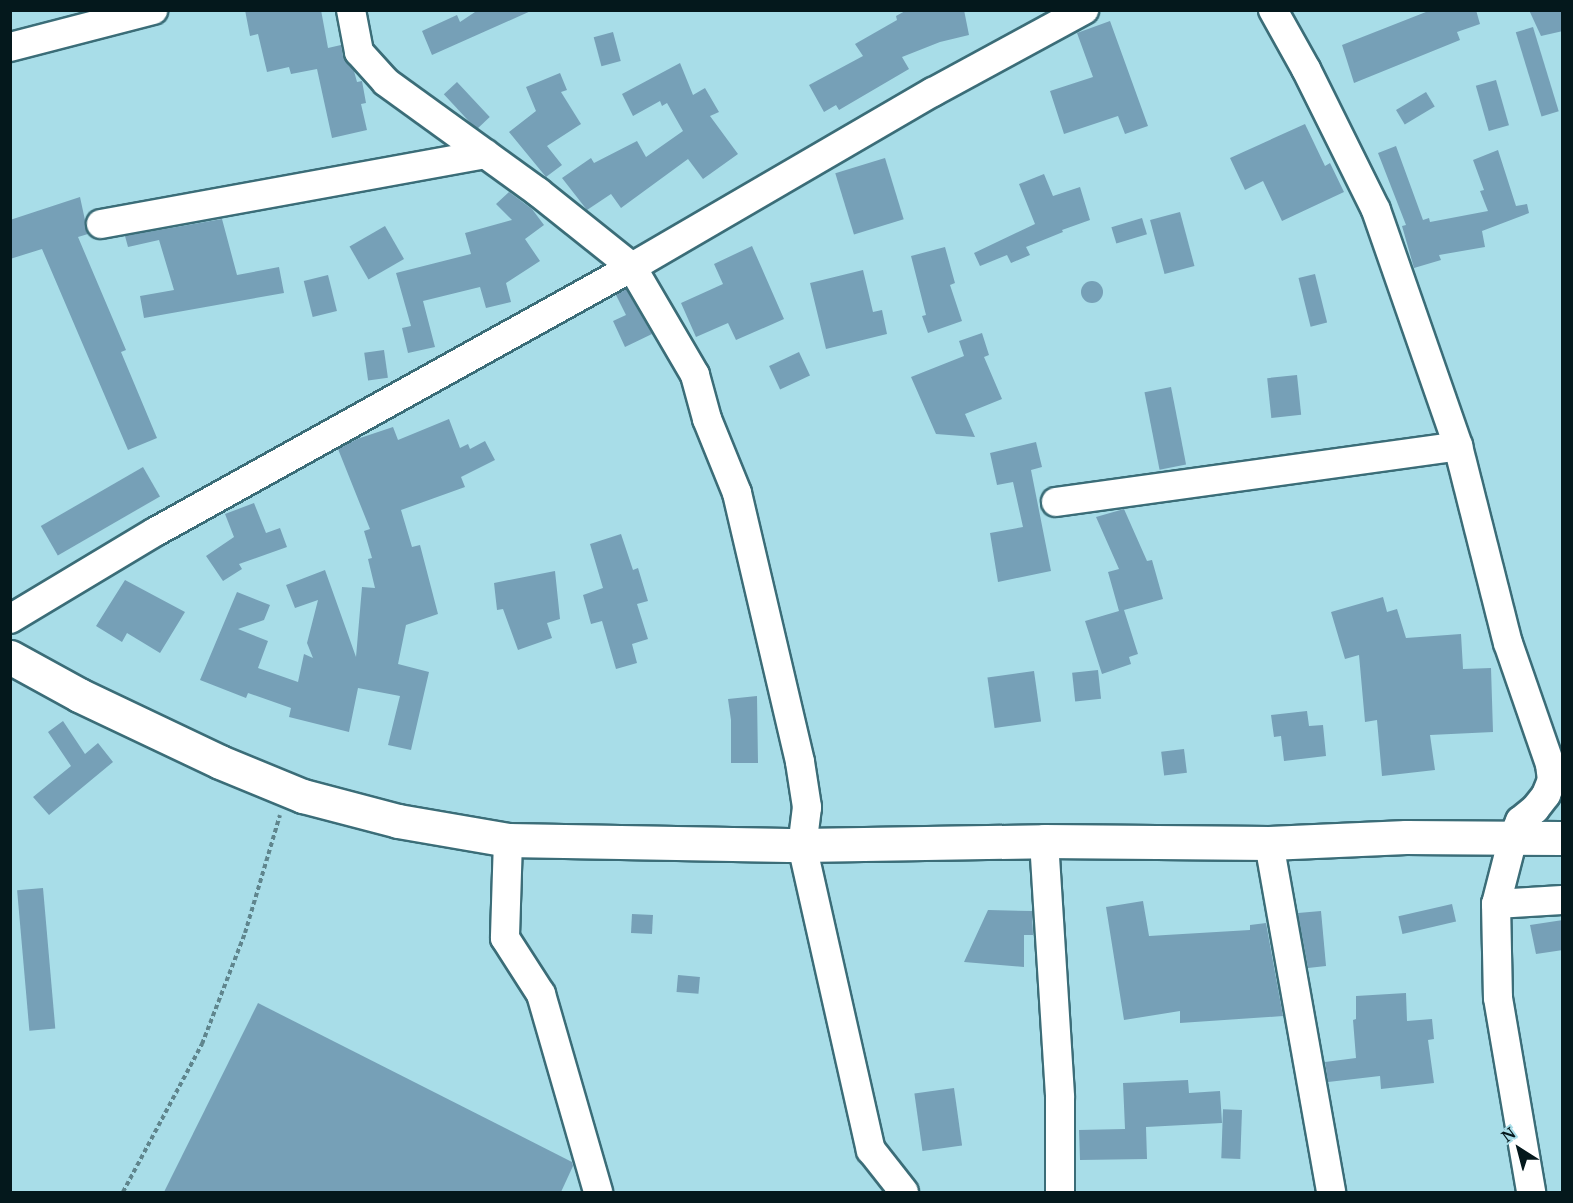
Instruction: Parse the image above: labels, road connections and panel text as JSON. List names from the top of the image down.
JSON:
{
  "north": "top left"
}
